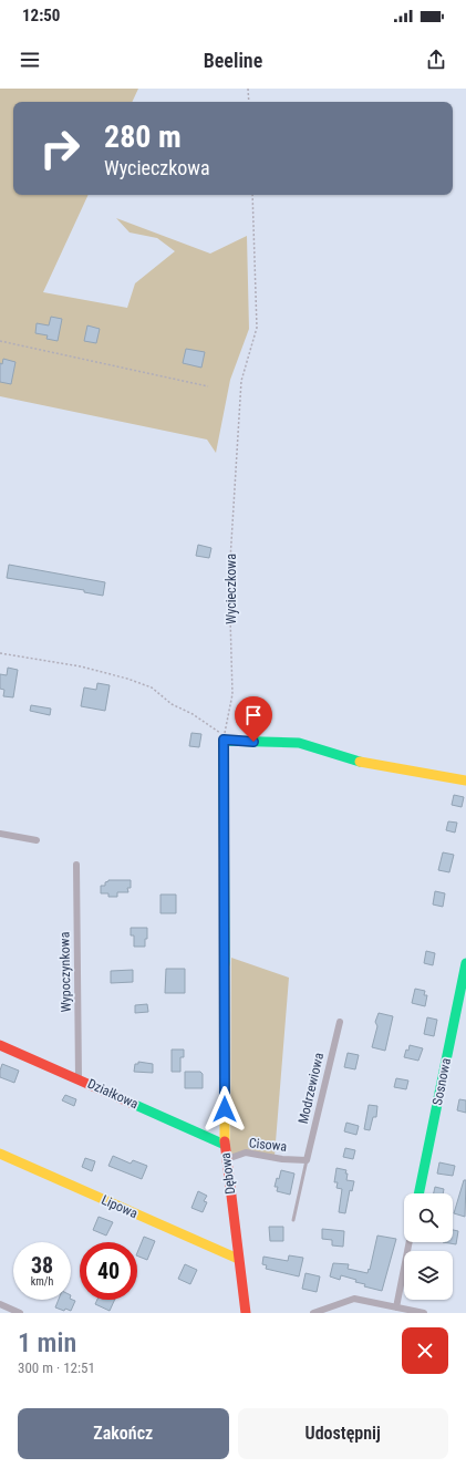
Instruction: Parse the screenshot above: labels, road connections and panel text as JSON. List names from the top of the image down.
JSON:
{
  "streets": {
    "street": [
      "Wypoczynkowa",
      "Sosnowa",
      "Modrzewiowa",
      "Działkowa",
      "Cisowa",
      "Dębowa",
      "Lipowa"
    ],
    "path": ["Wycieczkowa"]
  },
  "crossings": [
    ["Wycieczkowa", "Dębowa"],
    ["Wypoczynkowa", "Działkowa"],
    ["Modrzewiowa", "Cisowa"],
    ["Działkowa", "Dębowa"],
    ["Cisowa", "Dębowa"],
    ["Dębowa", "Lipowa"]
  ],
  "page": {
    "status": "12:50",
    "header": "Beeline",
    "turn": ["280 m", "Wycieczkowa"],
    "speed": "38 km/h",
    "limit": "40",
    "heading": ["1 min", "300 m · 12:51"],
    "buttons": ["Zakończ", "Udostępnij"]
  }
}
